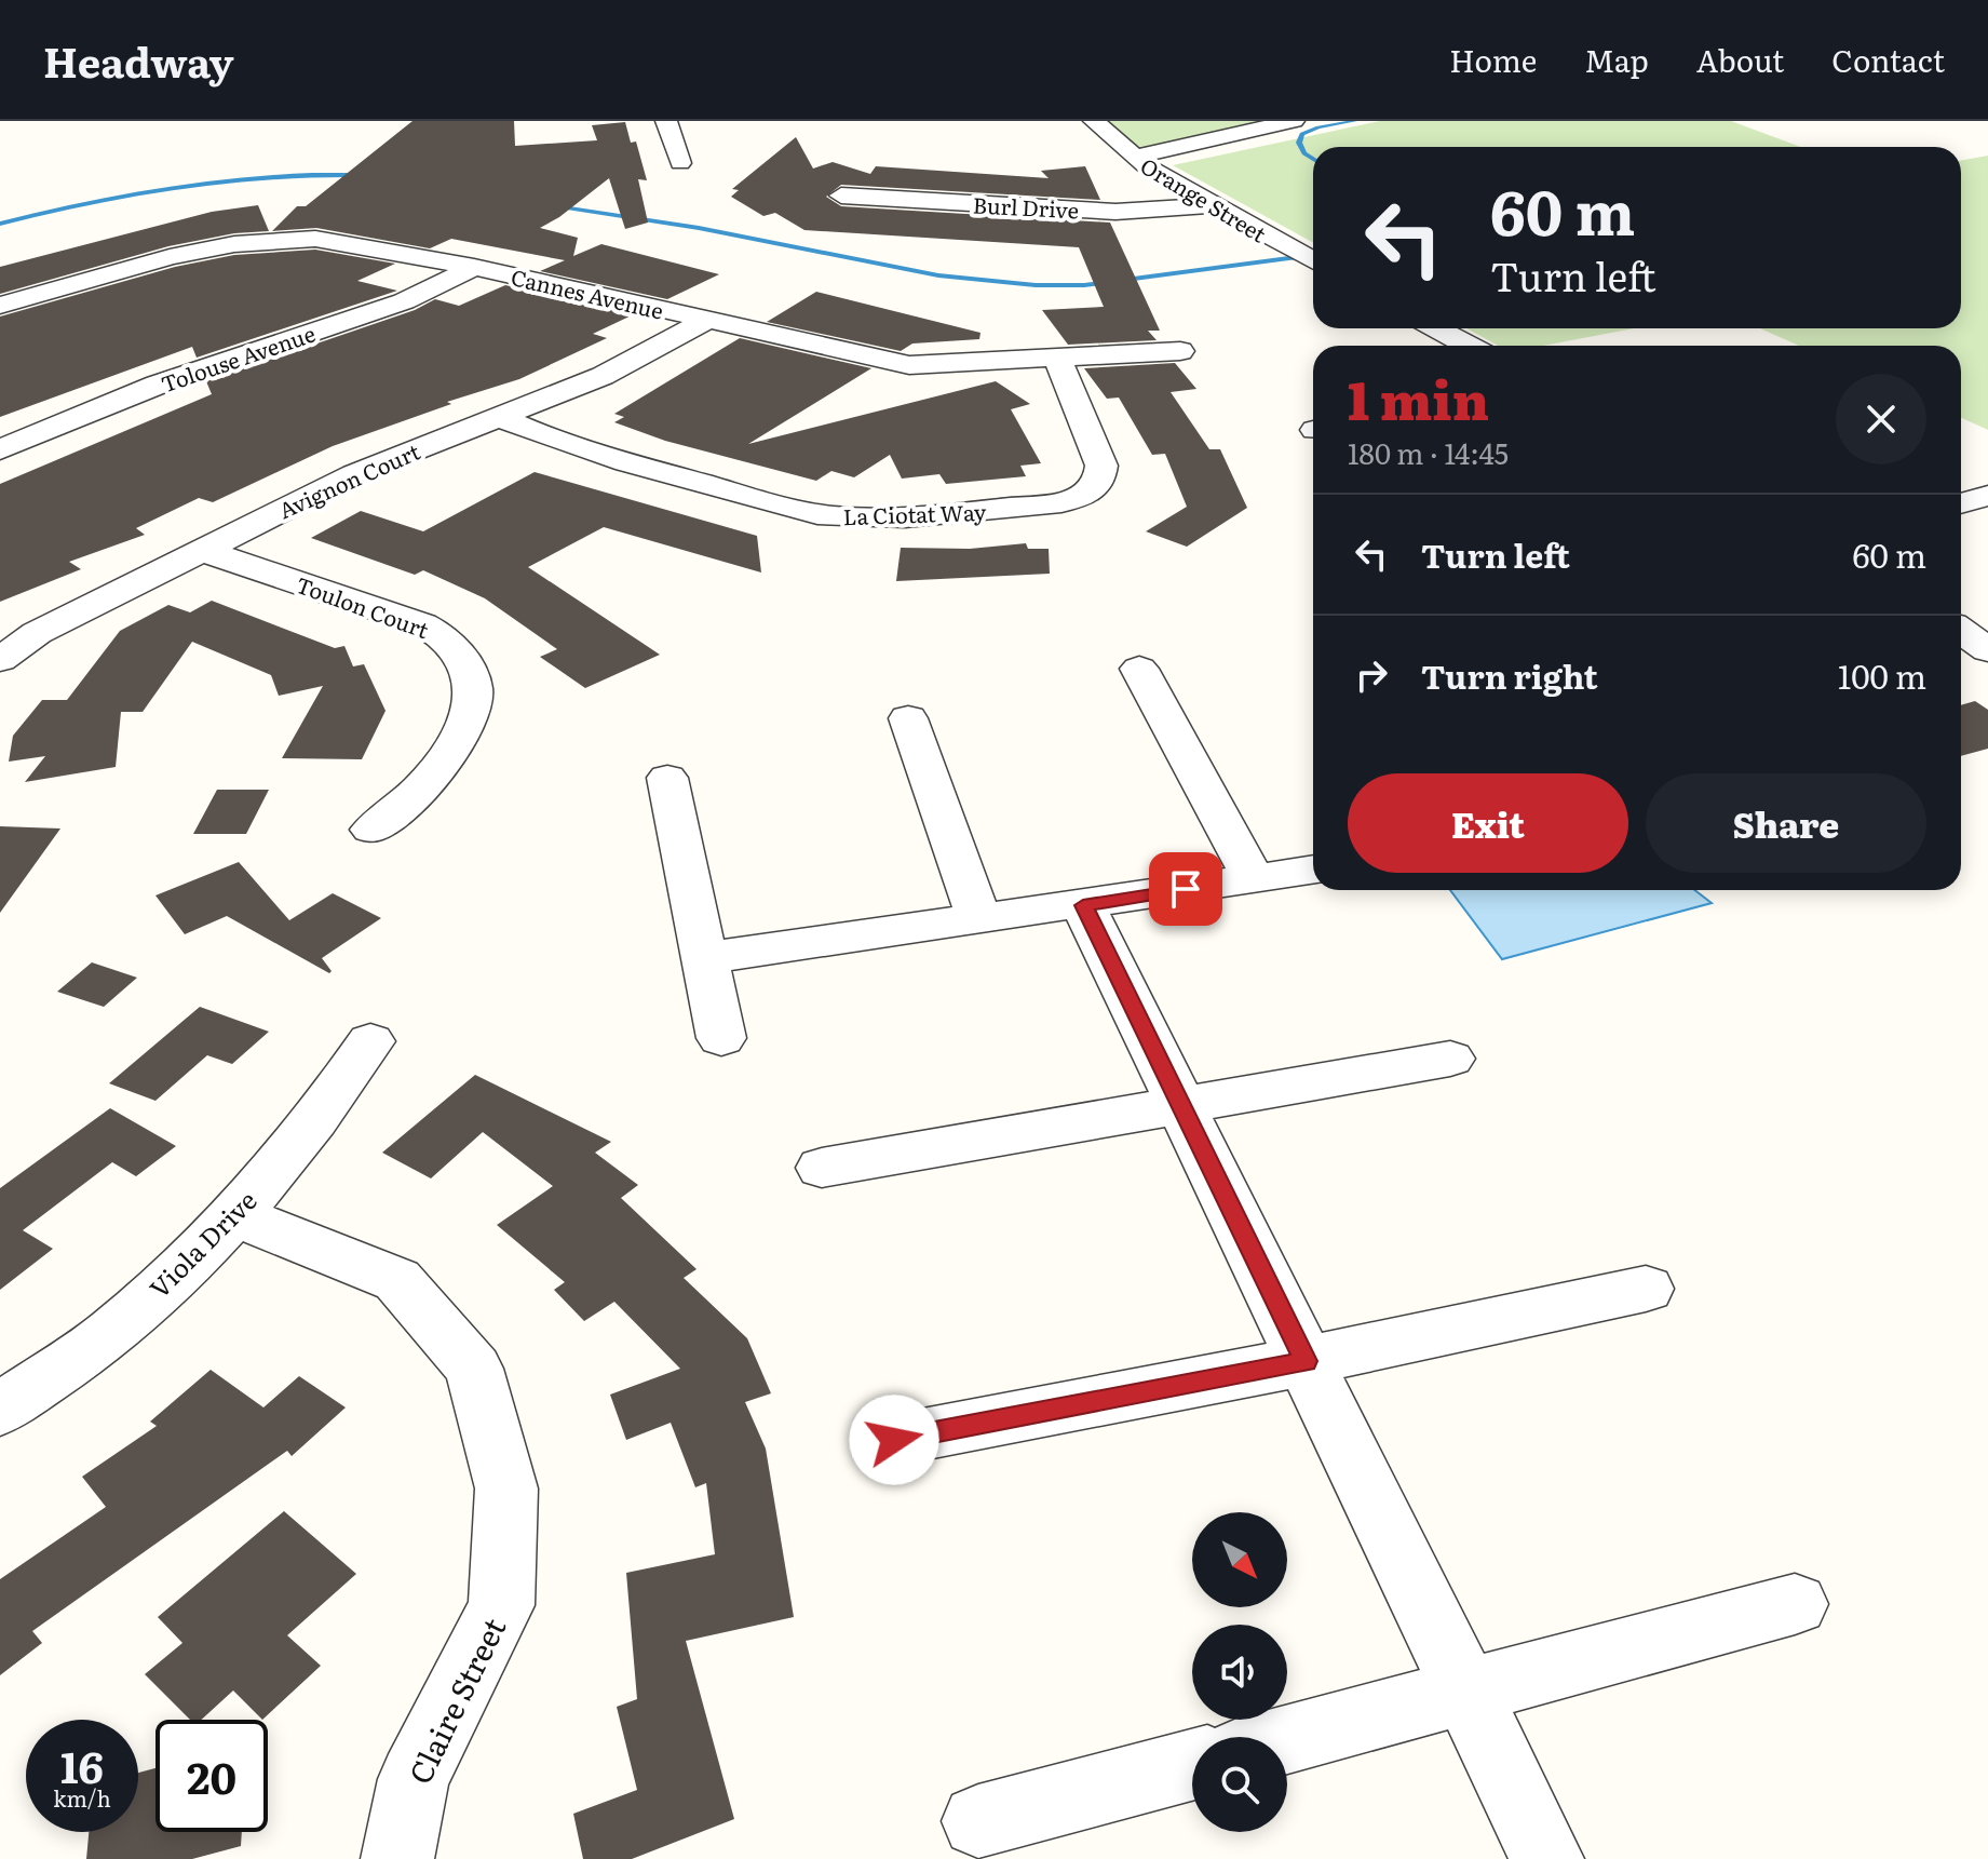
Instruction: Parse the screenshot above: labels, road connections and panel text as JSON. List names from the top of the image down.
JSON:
{
  "streets": {
    "street": [
      "Orange Street",
      "Burl Drive",
      "Cannes Avenue",
      "Tolouse Avenue",
      "Avignon Court",
      "La Ciotat Way",
      "Toulon Court",
      "Viola Drive",
      "Claire Street"
    ]
  },
  "crossings": [
    ["Orange Street", "Burl Drive"],
    ["Cannes Avenue", "Tolouse Avenue"],
    ["Cannes Avenue", "Avignon Court"],
    ["Cannes Avenue", "La Ciotat Way"],
    ["Avignon Court", "La Ciotat Way"],
    ["Avignon Court", "Toulon Court"],
    ["Viola Drive", "Claire Street"]
  ],
  "north": "bottom right",
  "page": {
    "header": "Headway",
    "nav": [
      "Home",
      "Map",
      "About",
      "Contact"
    ],
    "turn": ["60 m", "Turn left"],
    "heading": ["1 min", "180 m · 14:45"],
    "list": [
      {
        "name": "Turn left",
        "value": "60 m"
      },
      {
        "name": "Turn right",
        "value": "100 m"
      }
    ],
    "buttons": ["Exit", "Share"],
    "speed": "16 km/h",
    "limit": "20"
  }
}
